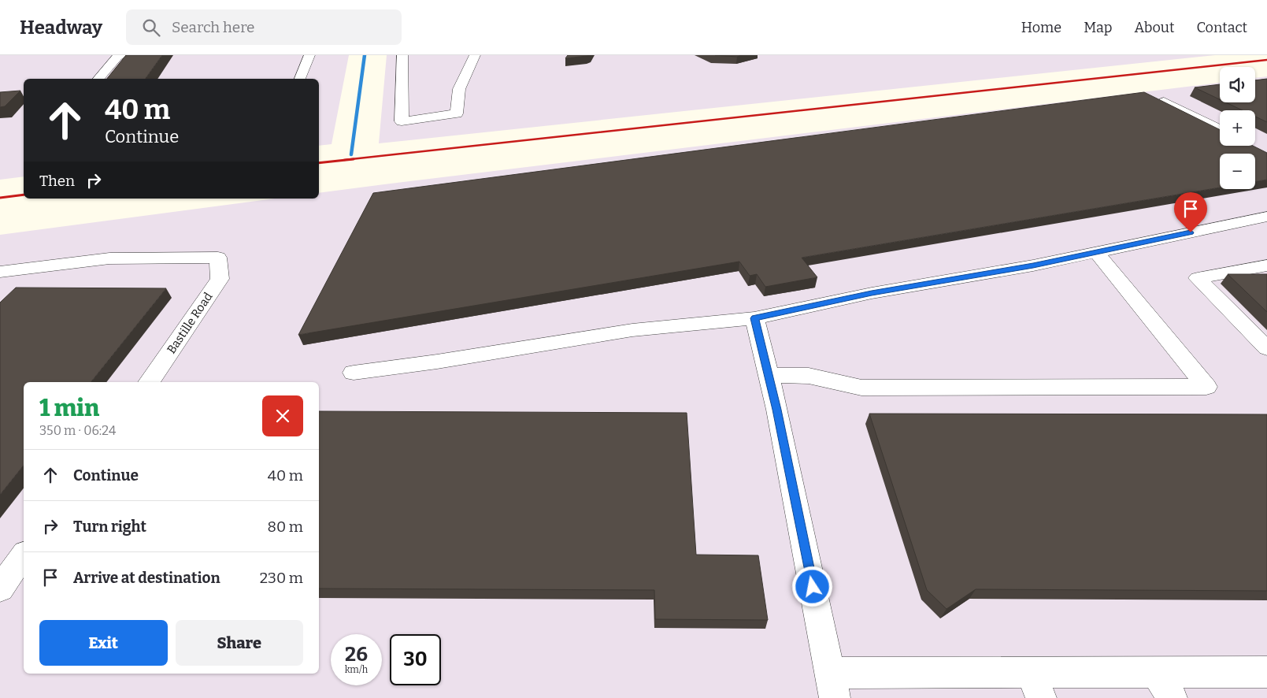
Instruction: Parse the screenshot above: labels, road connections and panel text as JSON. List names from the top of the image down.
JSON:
{
  "streets": {
    "street": ["Bastille Road"]
  },
  "page": {
    "header": "Headway",
    "search": "Search here",
    "nav": [
      "Home",
      "Map",
      "About",
      "Contact"
    ],
    "map_buttons": ["+", "−"],
    "turn": ["40 m", "Continue"],
    "then": "Then",
    "heading": ["1 min", "350 m · 06:24"],
    "list": [
      {
        "name": "Continue",
        "value": "40 m"
      },
      {
        "name": "Turn right",
        "value": "80 m"
      },
      {
        "name": "Arrive at destination",
        "value": "230 m"
      }
    ],
    "buttons": ["Exit", "Share"],
    "speed": "26 km/h",
    "limit": "30"
  }
}
